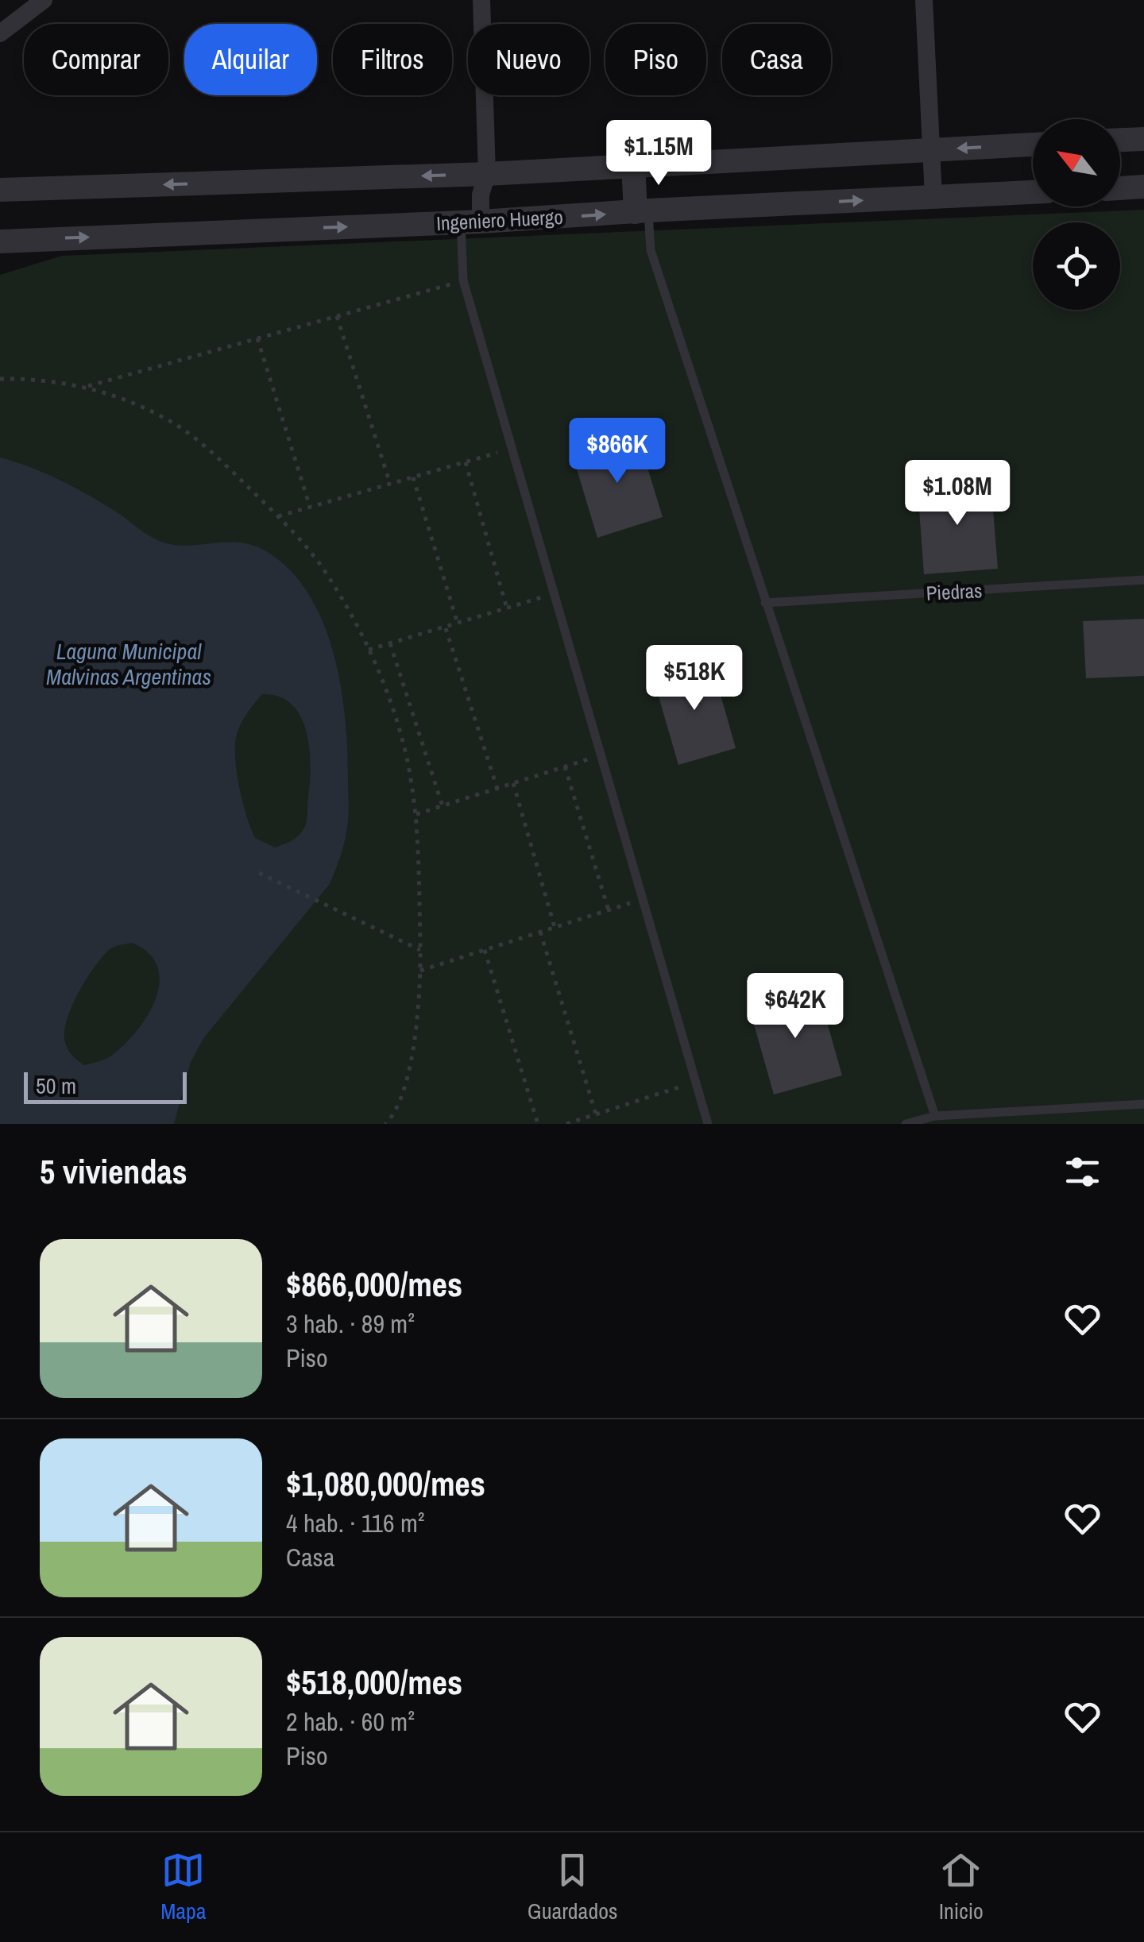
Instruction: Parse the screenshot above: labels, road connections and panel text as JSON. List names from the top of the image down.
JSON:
{
  "streets": {
    "street": ["Ingeniero Huergo"],
    "lane": ["Piedras"]
  },
  "water": ["Laguna Municipal Malvinas Argentinas"],
  "scale_bar": "50 m",
  "north": "top left",
  "page": {
    "chip": [
      "Comprar",
      "Alquilar",
      "Filtros",
      "Nuevo",
      "Piso",
      "Casa"
    ],
    "price": [
      "$1.15M",
      "$866K",
      "$1.08M",
      "$518K",
      "$642K"
    ],
    "scale": "50 m",
    "heading": "5 viviendas",
    "list": [
      {
        "name": "$866,000/mes",
        "note": "3 hab. · 89 m² · Piso"
      },
      {
        "name": "$1,080,000/mes",
        "note": "4 hab. · 116 m² · Casa"
      },
      {
        "name": "$518,000/mes",
        "note": "2 hab. · 60 m² · Piso"
      }
    ],
    "tabs": ["Mapa", "Guardados", "Inicio"]
  }
}
